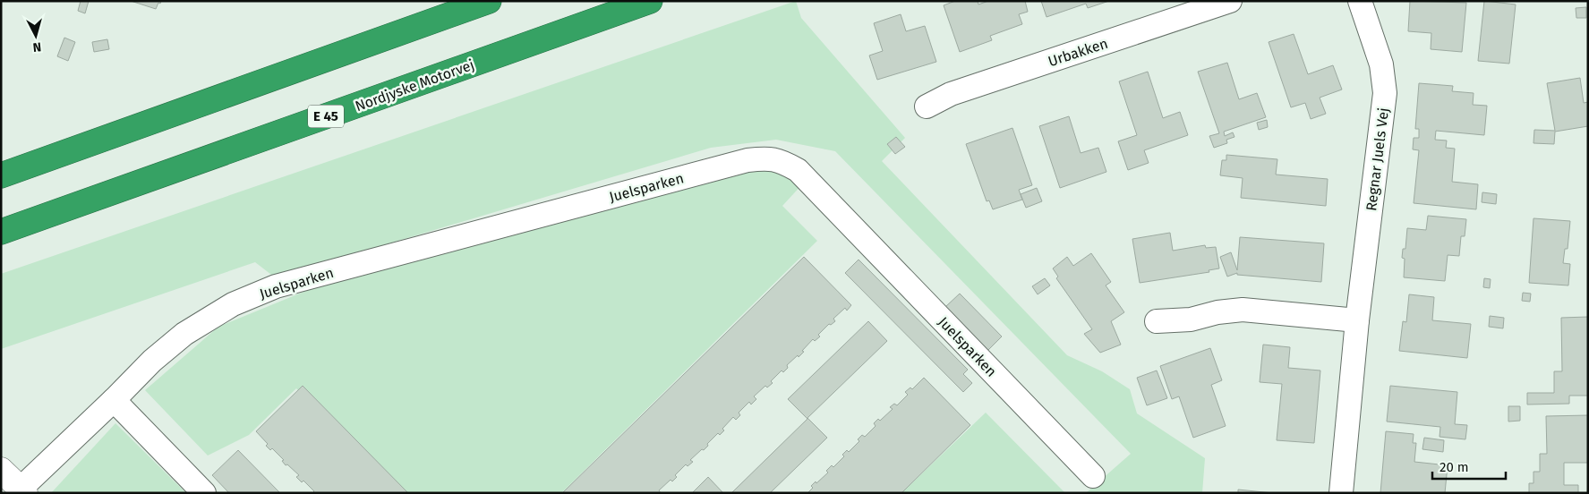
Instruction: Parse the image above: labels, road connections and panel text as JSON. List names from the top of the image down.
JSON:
{
  "streets": {
    "highway": ["Nordjyske Motorvej", "E 45"],
    "street": ["Urbakken", "Regnar Juels Vej", "Juelsparken"]
  },
  "scale_bar": "20 m",
  "north": "bottom"
}
